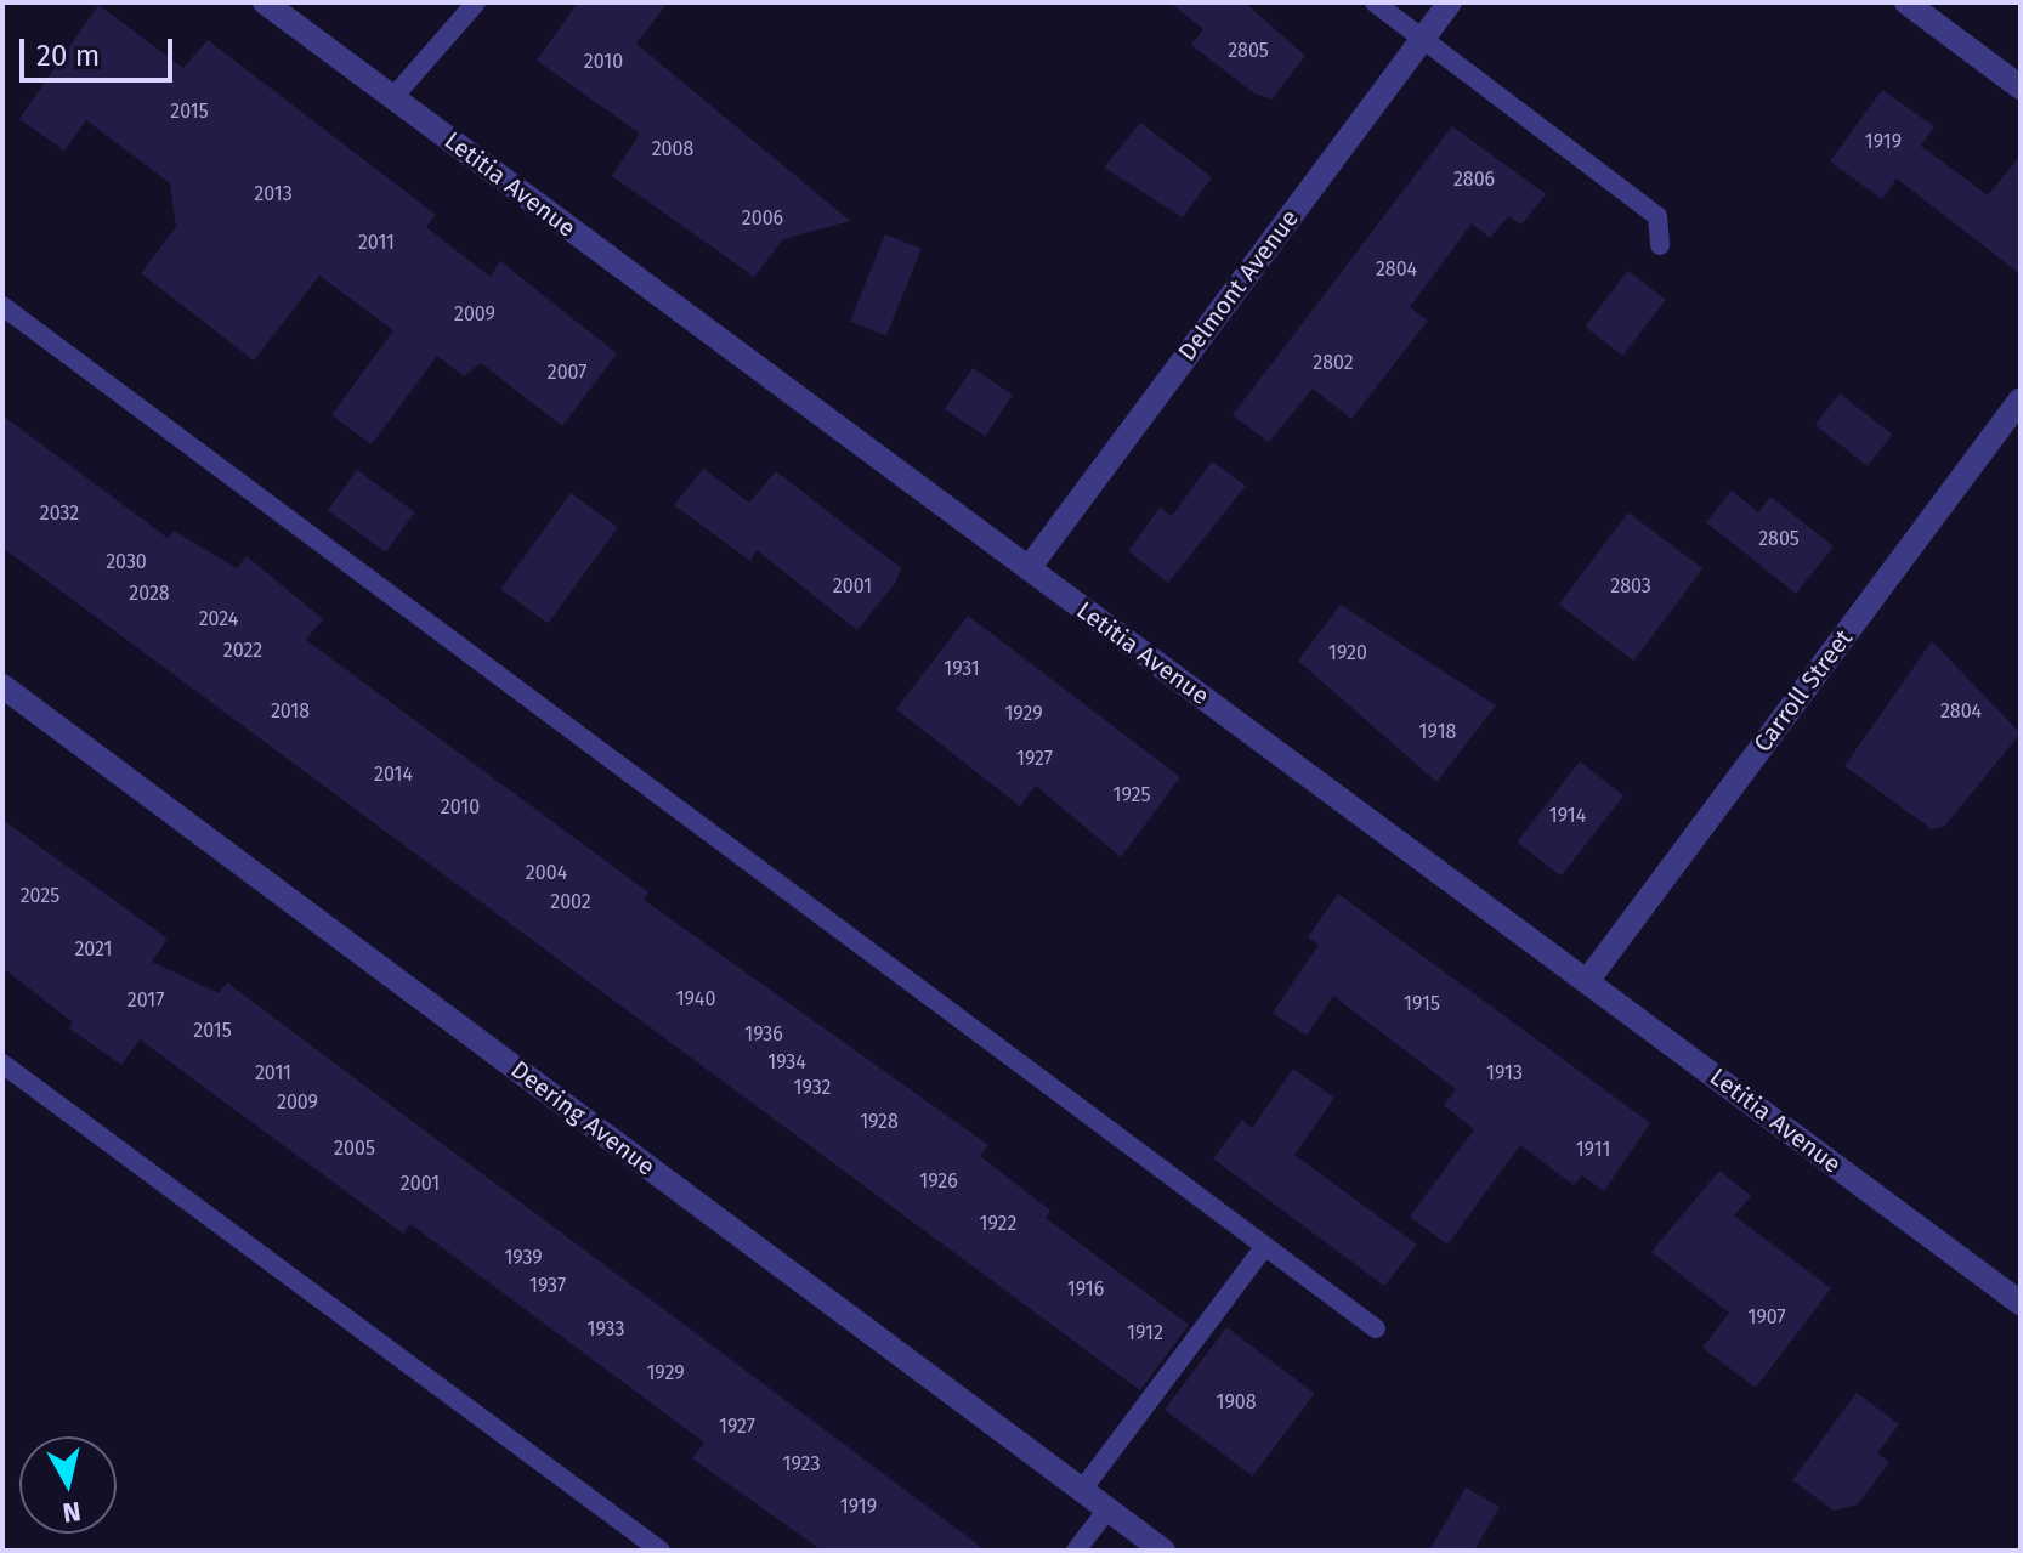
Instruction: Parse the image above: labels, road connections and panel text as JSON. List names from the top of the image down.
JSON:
{
  "streets": {
    "street": [
      "Letitia Avenue",
      "Delmont Avenue",
      "Carroll Street",
      "Deering Avenue"
    ]
  },
  "crossings": [
    ["Letitia Avenue", "Delmont Avenue"],
    ["Letitia Avenue", "Carroll Street"]
  ],
  "house_numbers": [
    "2805",
    "2010",
    "2015",
    "1919",
    "2008",
    "2806",
    "2013",
    "2006",
    "2011",
    "2804",
    "2009",
    "2802",
    "2007",
    "2032",
    "2805",
    "2030",
    "2001",
    "2803",
    "2028",
    "2024",
    "2022",
    "1920",
    "1931",
    "2018",
    "2804",
    "1929",
    "1918",
    "1927",
    "2014",
    "1925",
    "2010",
    "1914",
    "2004",
    "2025",
    "2002",
    "2021",
    "1940",
    "2017",
    "1915",
    "2015",
    "1936",
    "1934",
    "2011",
    "1913",
    "1932",
    "2009",
    "1928",
    "2005",
    "1911",
    "1926",
    "2001",
    "1922",
    "1939",
    "1937",
    "1916",
    "1907",
    "1933",
    "1912",
    "1929",
    "1908",
    "1927",
    "1923",
    "1919"
  ],
  "scale_bar": "20 m",
  "north": "bottom"
}
